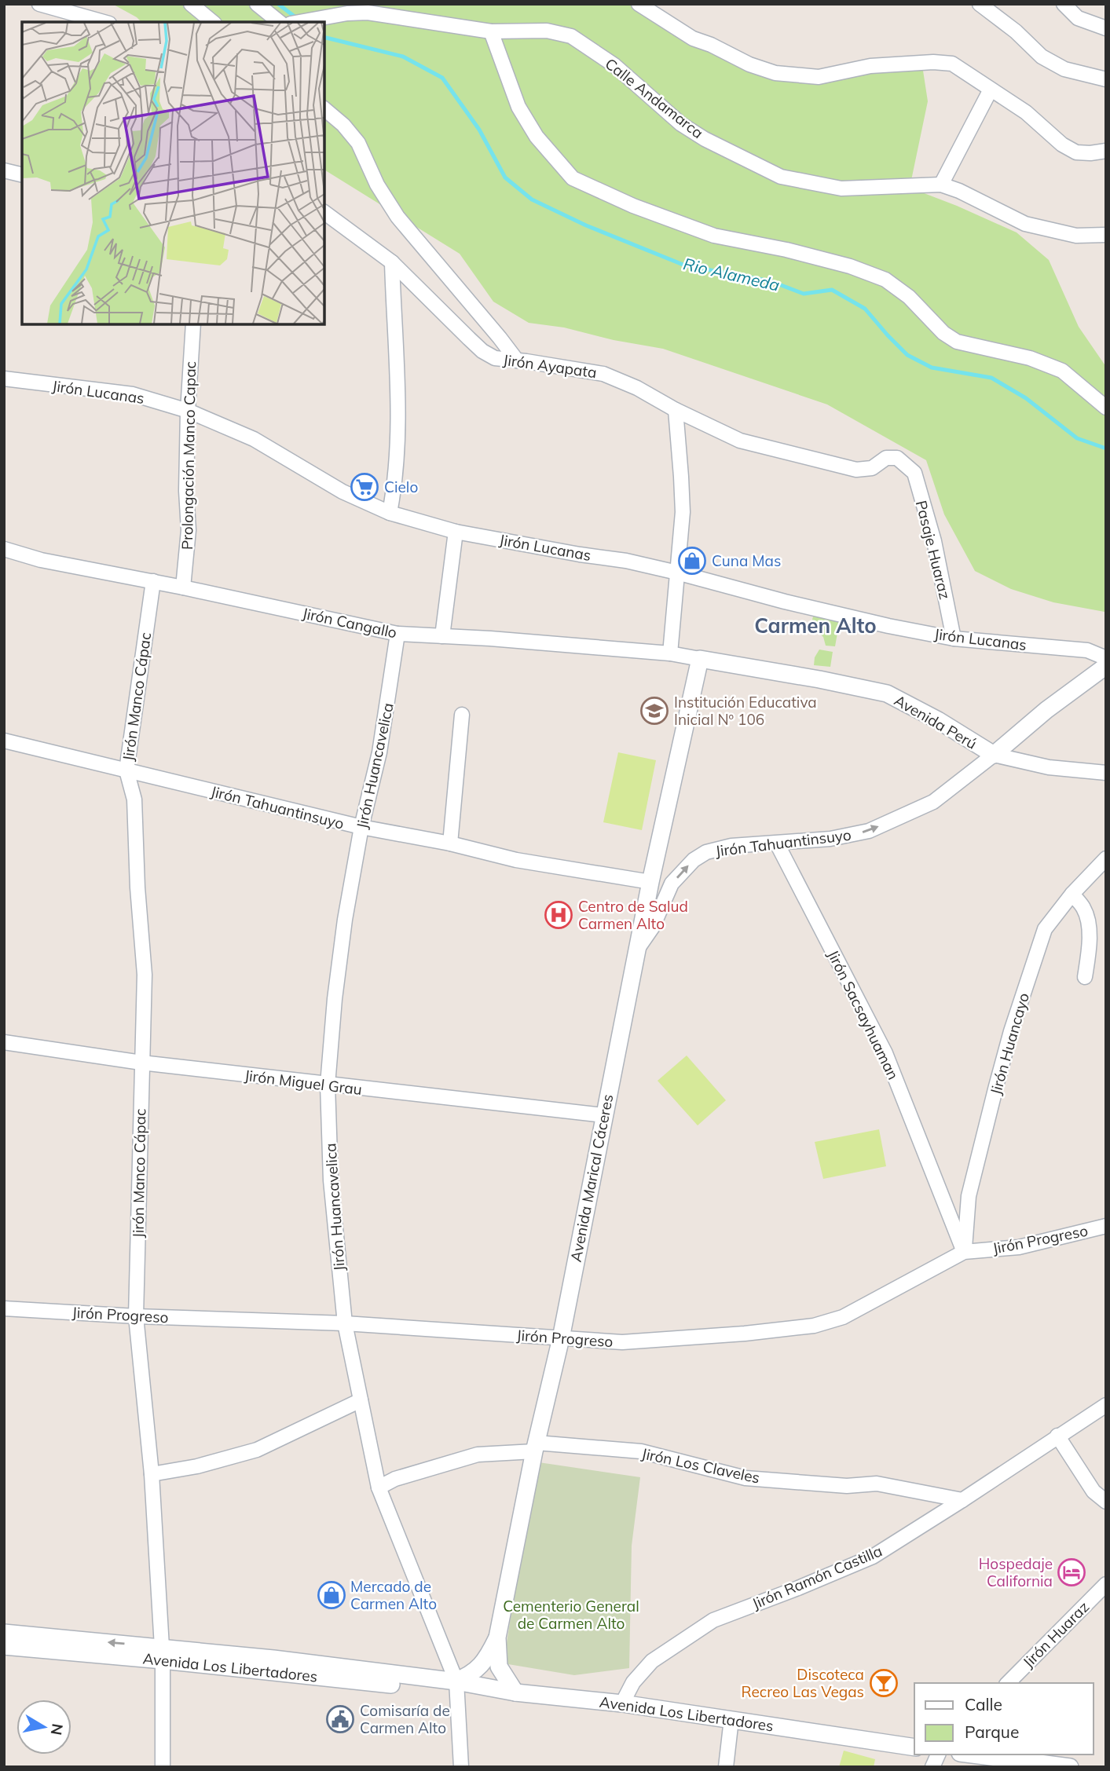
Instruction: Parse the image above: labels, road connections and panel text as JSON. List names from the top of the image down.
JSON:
{
  "streets": {
    "street": [
      "Calle Andamarca",
      "Jirón Ayapata",
      "Jirón Lucanas",
      "Prolongación Manco Capac",
      "Pasaje Huaraz",
      "Jirón Cangallo",
      "Jirón Manco Cápac",
      "Avenida Perú",
      "Jirón Huancavelica",
      "Jirón Tahuantinsuyo",
      "Jirón Sacsayhuaman",
      "Jirón Huancayo",
      "Jirón Miguel Grau",
      "Avenida Marical Cáceres",
      "Jirón Progreso",
      "Jirón Los Claveles",
      "Jirón Ramón Castilla",
      "Jirón Huaraz",
      "Avenida Los Libertadores"
    ]
  },
  "crossings": [
    ["Jirón Ayapata", "Pasaje Huaraz"],
    ["Jirón Lucanas", "Prolongación Manco Capac"],
    ["Jirón Lucanas", "Pasaje Huaraz"],
    ["Prolongación Manco Capac", "Jirón Cangallo"],
    ["Jirón Cangallo", "Jirón Manco Cápac"],
    ["Jirón Cangallo", "Avenida Perú"],
    ["Jirón Cangallo", "Jirón Huancavelica"],
    ["Jirón Cangallo", "Avenida Marical Cáceres"],
    ["Jirón Manco Cápac", "Jirón Tahuantinsuyo"],
    ["Jirón Manco Cápac", "Jirón Miguel Grau"],
    ["Jirón Manco Cápac", "Jirón Progreso"],
    ["Jirón Manco Cápac", "Avenida Los Libertadores"],
    ["Avenida Perú", "Jirón Tahuantinsuyo"],
    ["Avenida Perú", "Avenida Marical Cáceres"],
    ["Jirón Huancavelica", "Jirón Tahuantinsuyo"],
    ["Jirón Huancavelica", "Jirón Miguel Grau"],
    ["Jirón Huancavelica", "Jirón Progreso"],
    ["Jirón Huancavelica", "Jirón Los Claveles"],
    ["Jirón Huancavelica", "Avenida Los Libertadores"],
    ["Jirón Tahuantinsuyo", "Jirón Sacsayhuaman"],
    ["Jirón Tahuantinsuyo", "Avenida Marical Cáceres"],
    ["Jirón Sacsayhuaman", "Jirón Huancayo"],
    ["Jirón Sacsayhuaman", "Jirón Progreso"],
    ["Jirón Huancayo", "Jirón Progreso"],
    ["Jirón Miguel Grau", "Avenida Marical Cáceres"],
    ["Avenida Marical Cáceres", "Jirón Progreso"],
    ["Avenida Marical Cáceres", "Jirón Los Claveles"],
    ["Avenida Marical Cáceres", "Avenida Los Libertadores"],
    ["Jirón Los Claveles", "Jirón Ramón Castilla"],
    ["Jirón Ramón Castilla", "Avenida Los Libertadores"]
  ],
  "one_way": ["Jirón Tahuantinsuyo"],
  "districts": ["Carmen Alto"],
  "water": ["Rio Alameda"],
  "parks": ["Cementerio General de Carmen Alto"],
  "places": {
    "supermarket": ["Cielo"],
    "shop": ["Cuna Mas", "Mercado de Carmen Alto"],
    "school or university": ["Institución Educativa Inicial Nº 106"],
    "hospital": ["Centro de Salud Carmen Alto"],
    "hotel": ["Hospedaje California"],
    "bar": ["Discoteca Recreo Las Vegas"],
    "public building": ["Comisaría de Carmen Alto"]
  },
  "legend": ["Calle", "Parque"],
  "north": "right"
}
